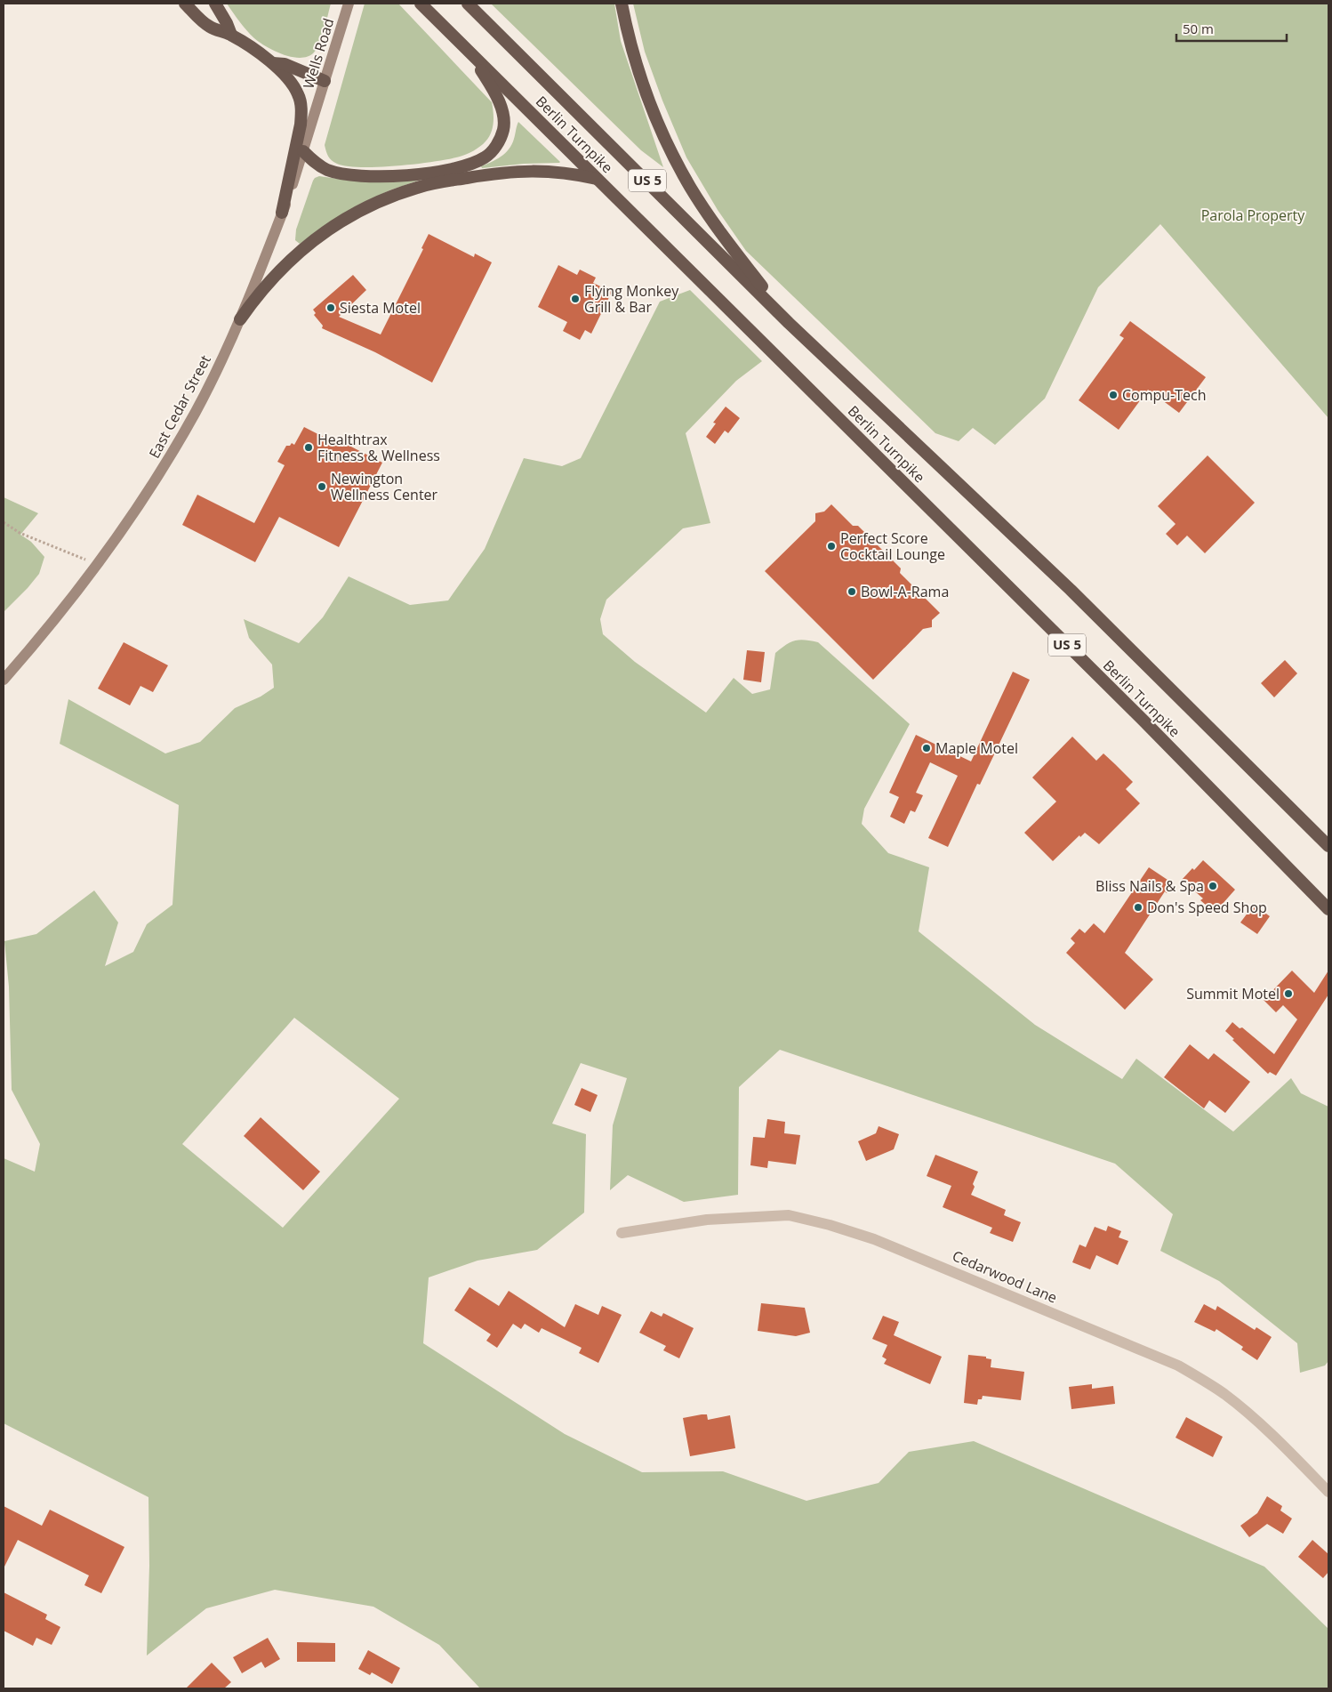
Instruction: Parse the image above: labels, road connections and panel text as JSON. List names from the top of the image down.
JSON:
{
  "streets": {
    "highway": ["Berlin Turnpike", "US 5"],
    "main road": ["Wells Road", "East Cedar Street"],
    "street": ["Cedarwood Lane"]
  },
  "crossings": [
    ["Wells Road", "East Cedar Street"]
  ],
  "parks": ["Parola Property"],
  "places": [
    "Flying Monkey Grill & Bar",
    "Siesta Motel",
    "Compu-Tech",
    "Healthtrax Fitness & Wellness",
    "Newington Wellness Center",
    "Perfect Score Cocktail Lounge",
    "Bowl-A-Rama",
    "Maple Motel",
    "Bliss Nails & Spa",
    "Don's Speed Shop",
    "Summit Motel"
  ],
  "scale_bar": "50 m"
}
